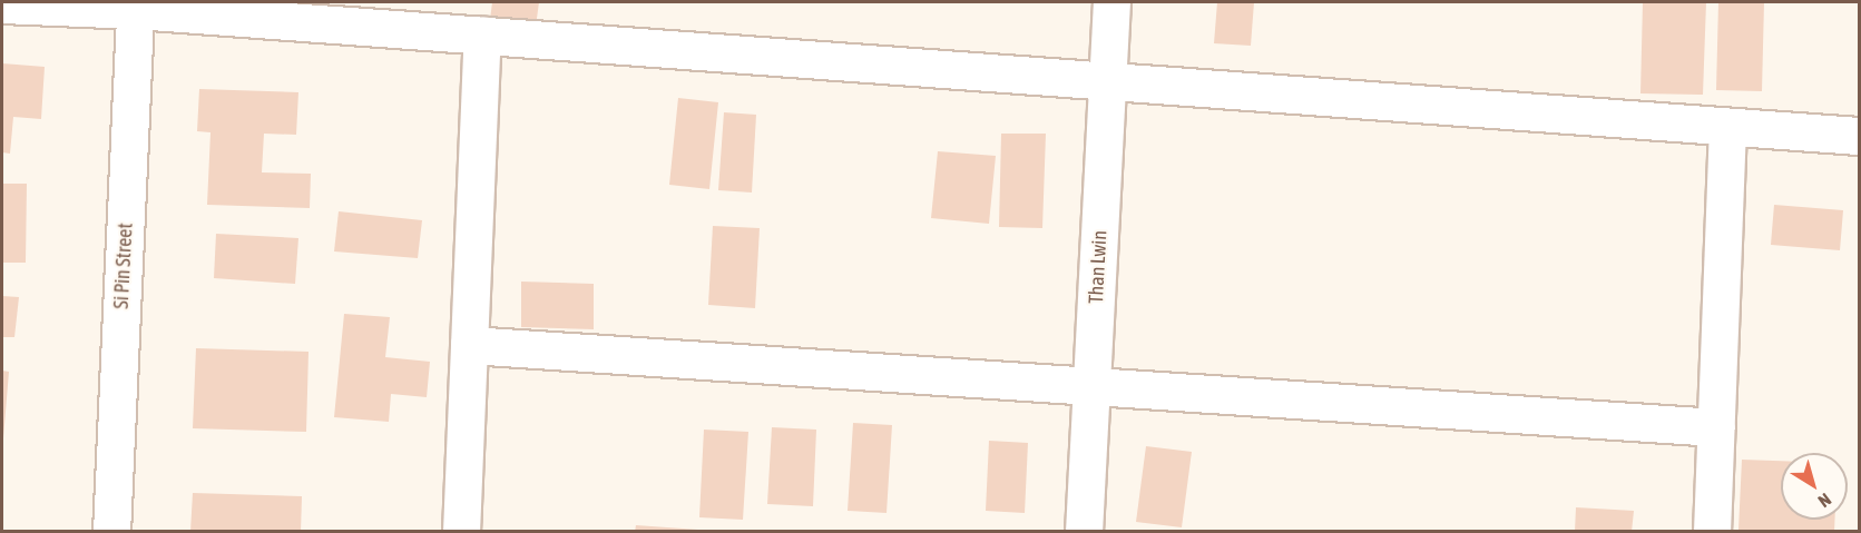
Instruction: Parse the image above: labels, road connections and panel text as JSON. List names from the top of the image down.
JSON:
{
  "streets": {
    "street": ["Si Pin Street", "Than Lwin"]
  },
  "north": "bottom right"
}
